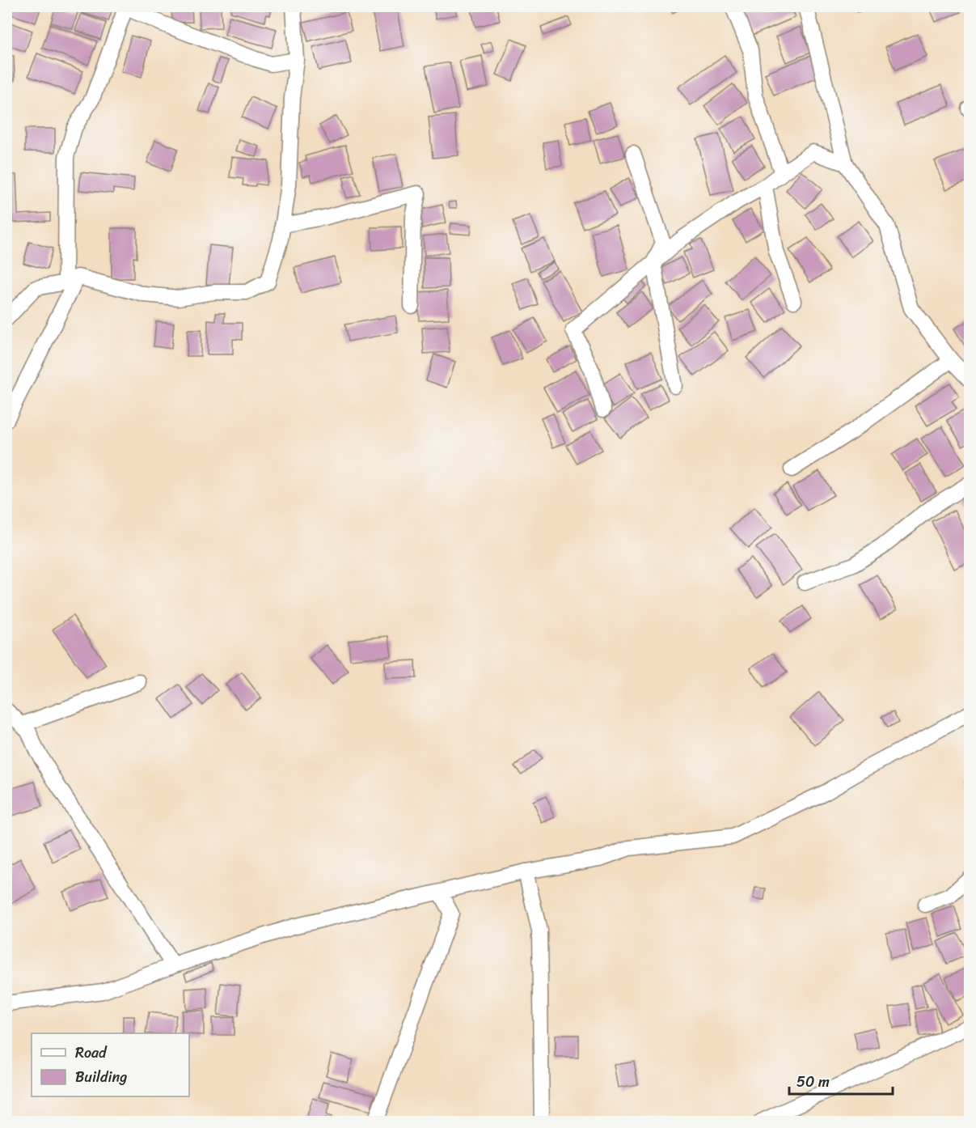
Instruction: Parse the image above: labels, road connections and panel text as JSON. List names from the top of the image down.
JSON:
{
  "legend": ["Road", "Building"],
  "scale_bar": "50 m"
}
